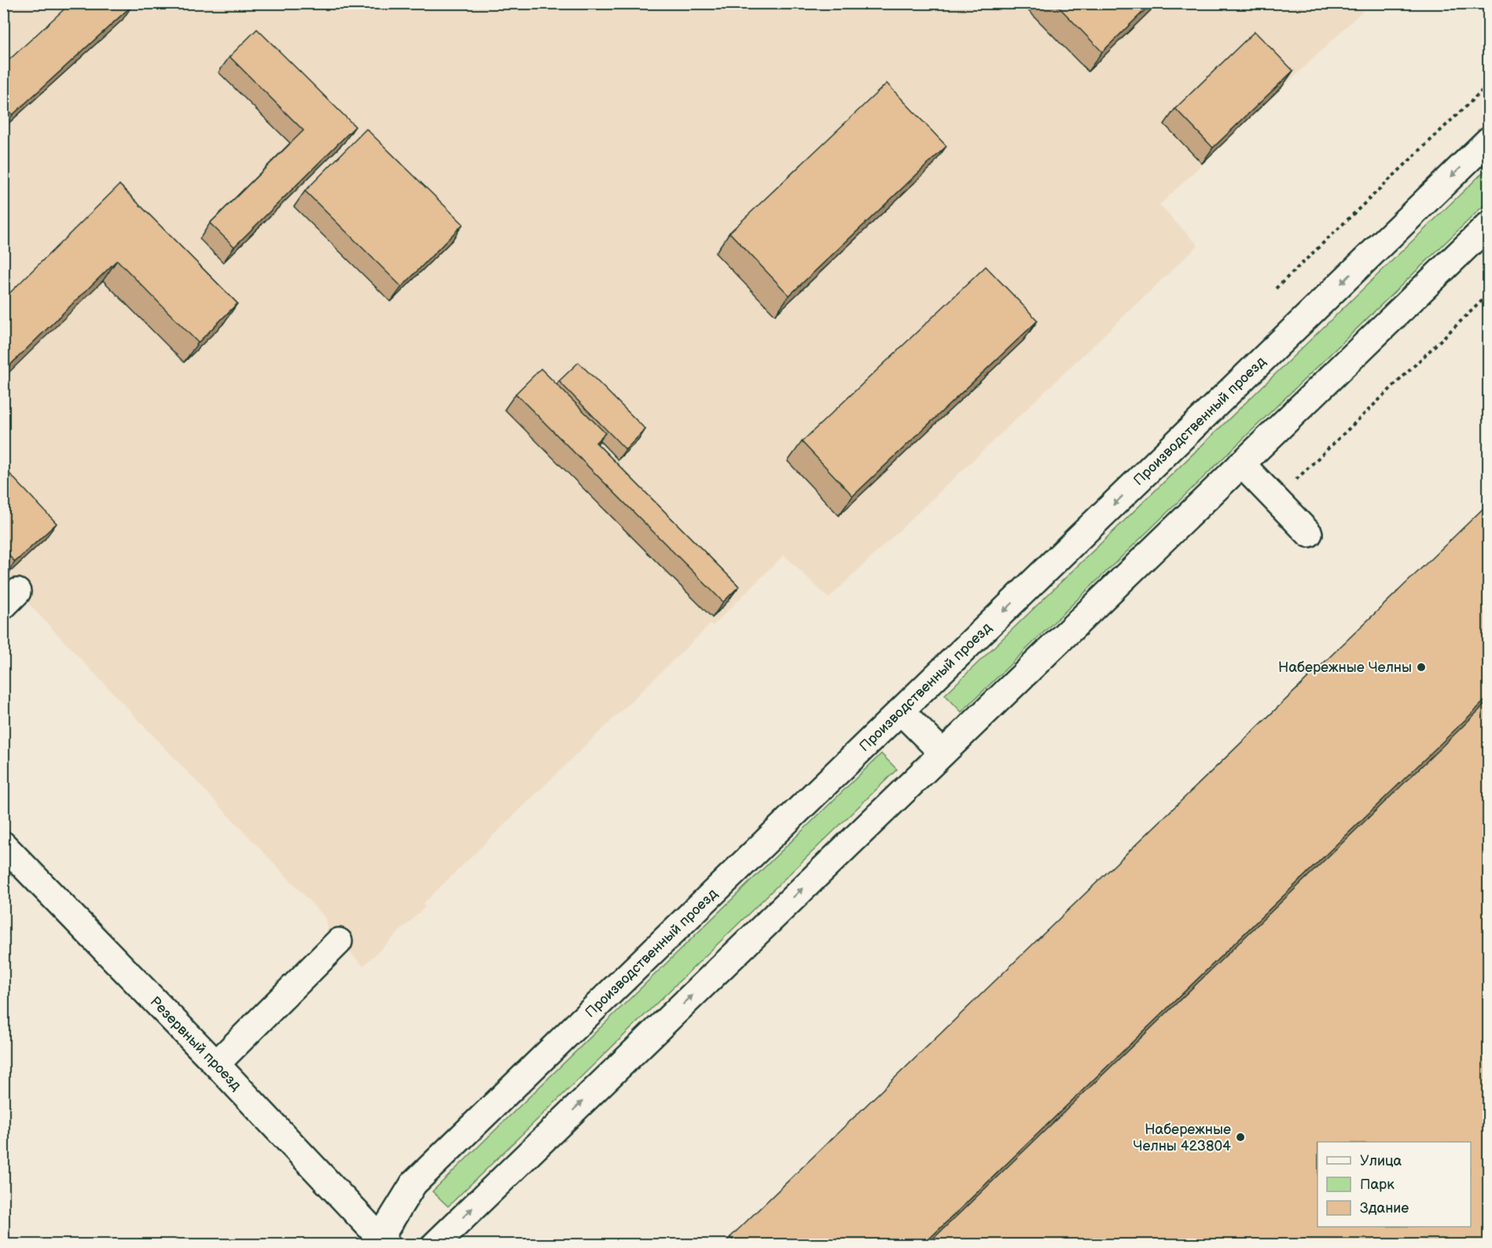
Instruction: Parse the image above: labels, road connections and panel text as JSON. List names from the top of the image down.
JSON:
{
  "streets": {
    "street": ["Производственный проезд", "Резервный проезд"]
  },
  "crossings": [
    ["Производственный проезд", "Резервный проезд"]
  ],
  "places": ["Набережные Челны", "Набережные Челны 423804"],
  "legend": ["Улица", "Парк", "Здание"]
}
